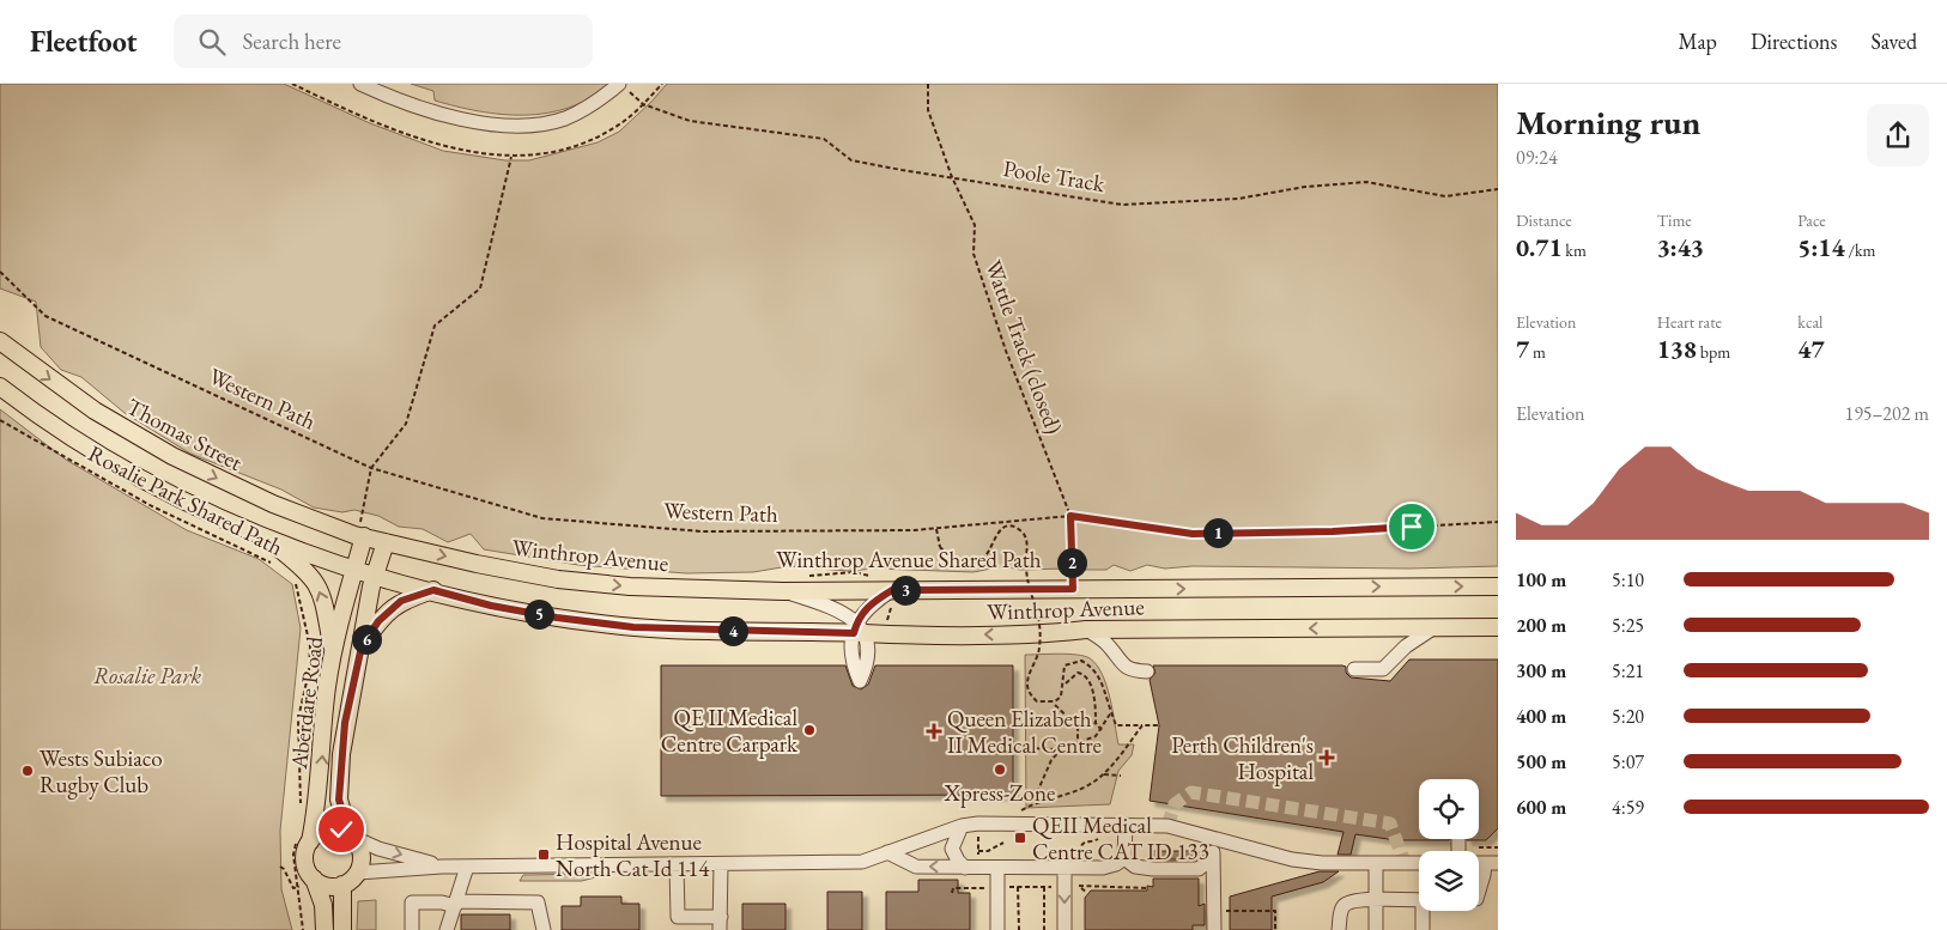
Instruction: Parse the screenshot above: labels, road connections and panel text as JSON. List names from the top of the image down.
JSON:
{
  "streets": {
    "main road": ["Thomas Street", "Winthrop Avenue", "Aberdare Road"],
    "path": [
      "Poole Track",
      "Wattle Track (closed)",
      "Western Path",
      "Rosalie Park Shared Path",
      "Winthrop Avenue Shared Path"
    ]
  },
  "crossings": [
    ["Poole Track", "Wattle Track (closed)"],
    ["Wattle Track (closed)", "Western Path"],
    ["Wattle Track (closed)", "Winthrop Avenue"],
    ["Thomas Street", "Winthrop Avenue"],
    ["Thomas Street", "Aberdare Road"],
    ["Winthrop Avenue", "Aberdare Road"]
  ],
  "parks": ["Rosalie Park"],
  "places": {
    "other": ["QE II Medical Centre Carpark", "Xpress-Zone", "Wests Subiaco Rugby Club"],
    "health": ["Queen Elizabeth II Medical Centre", "Perth Children's Hospital"],
    "transit": ["QEII Medical Centre CAT ID 133", "Hospital Avenue North Cat Id 114"]
  },
  "page": {
    "header": "Fleetfoot",
    "search": "Search here",
    "nav": ["Map", "Directions", "Saved"],
    "heading": ["Morning run", "09:24"],
    "stats": [
      ["Distance", "0.71 km"],
      ["Time", "3:43"],
      ["Pace", "5:14 /km"],
      ["Elevation", "7 m"],
      ["Heart rate", "138 bpm"],
      ["kcal", "47"]
    ],
    "chart": ["Elevation", "195–202 m"],
    "pins": [
      "1",
      "2",
      "3",
      "5",
      "4",
      "6"
    ],
    "list": [
      {
        "name": "100 m",
        "note": "5:10"
      },
      {
        "name": "200 m",
        "note": "5:25"
      },
      {
        "name": "300 m",
        "note": "5:21"
      },
      {
        "name": "400 m",
        "note": "5:20"
      },
      {
        "name": "500 m",
        "note": "5:07"
      },
      {
        "name": "600 m",
        "note": "4:59"
      }
    ]
  }
}
